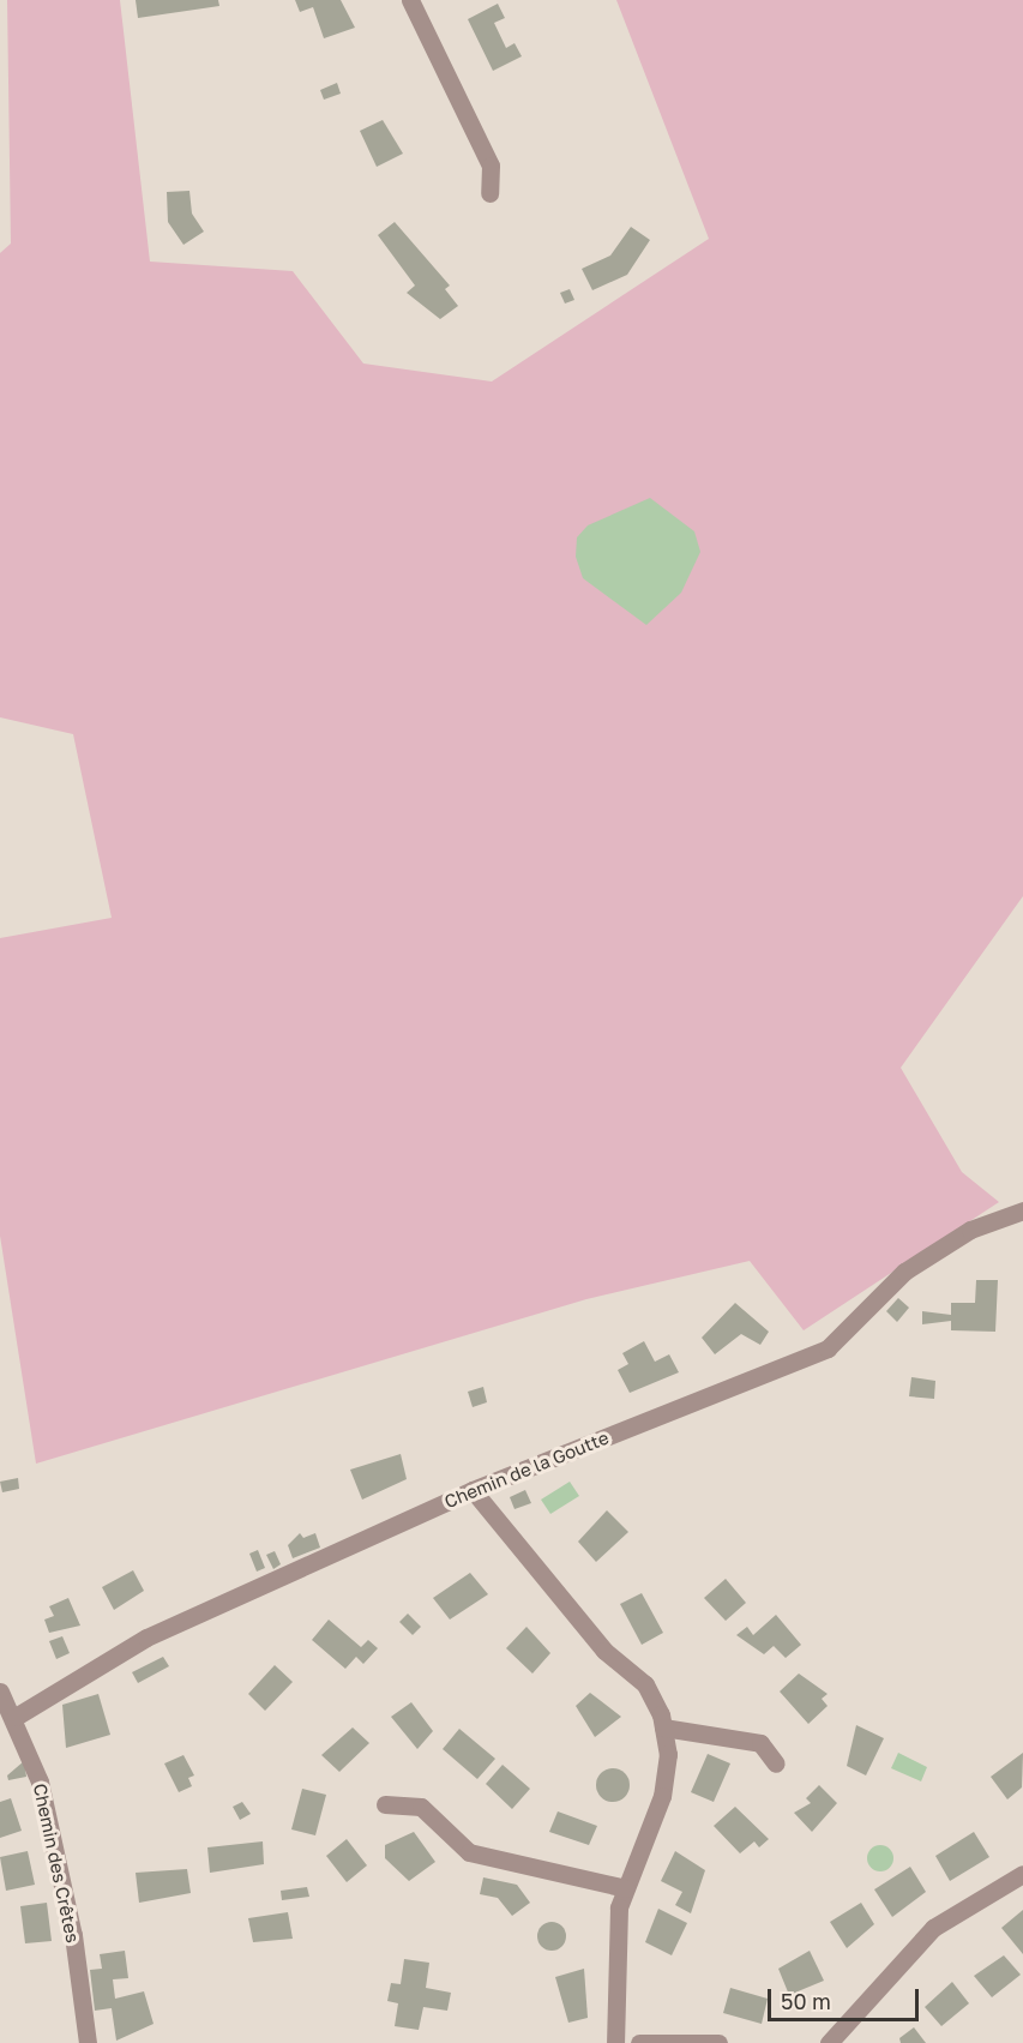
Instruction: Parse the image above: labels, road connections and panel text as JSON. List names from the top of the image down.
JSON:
{
  "streets": {
    "street": ["Chemin de la Goutte", "Chemin des Crêtes"]
  },
  "crossings": [
    ["Chemin de la Goutte", "Chemin des Crêtes"]
  ],
  "scale_bar": "50 m"
}
